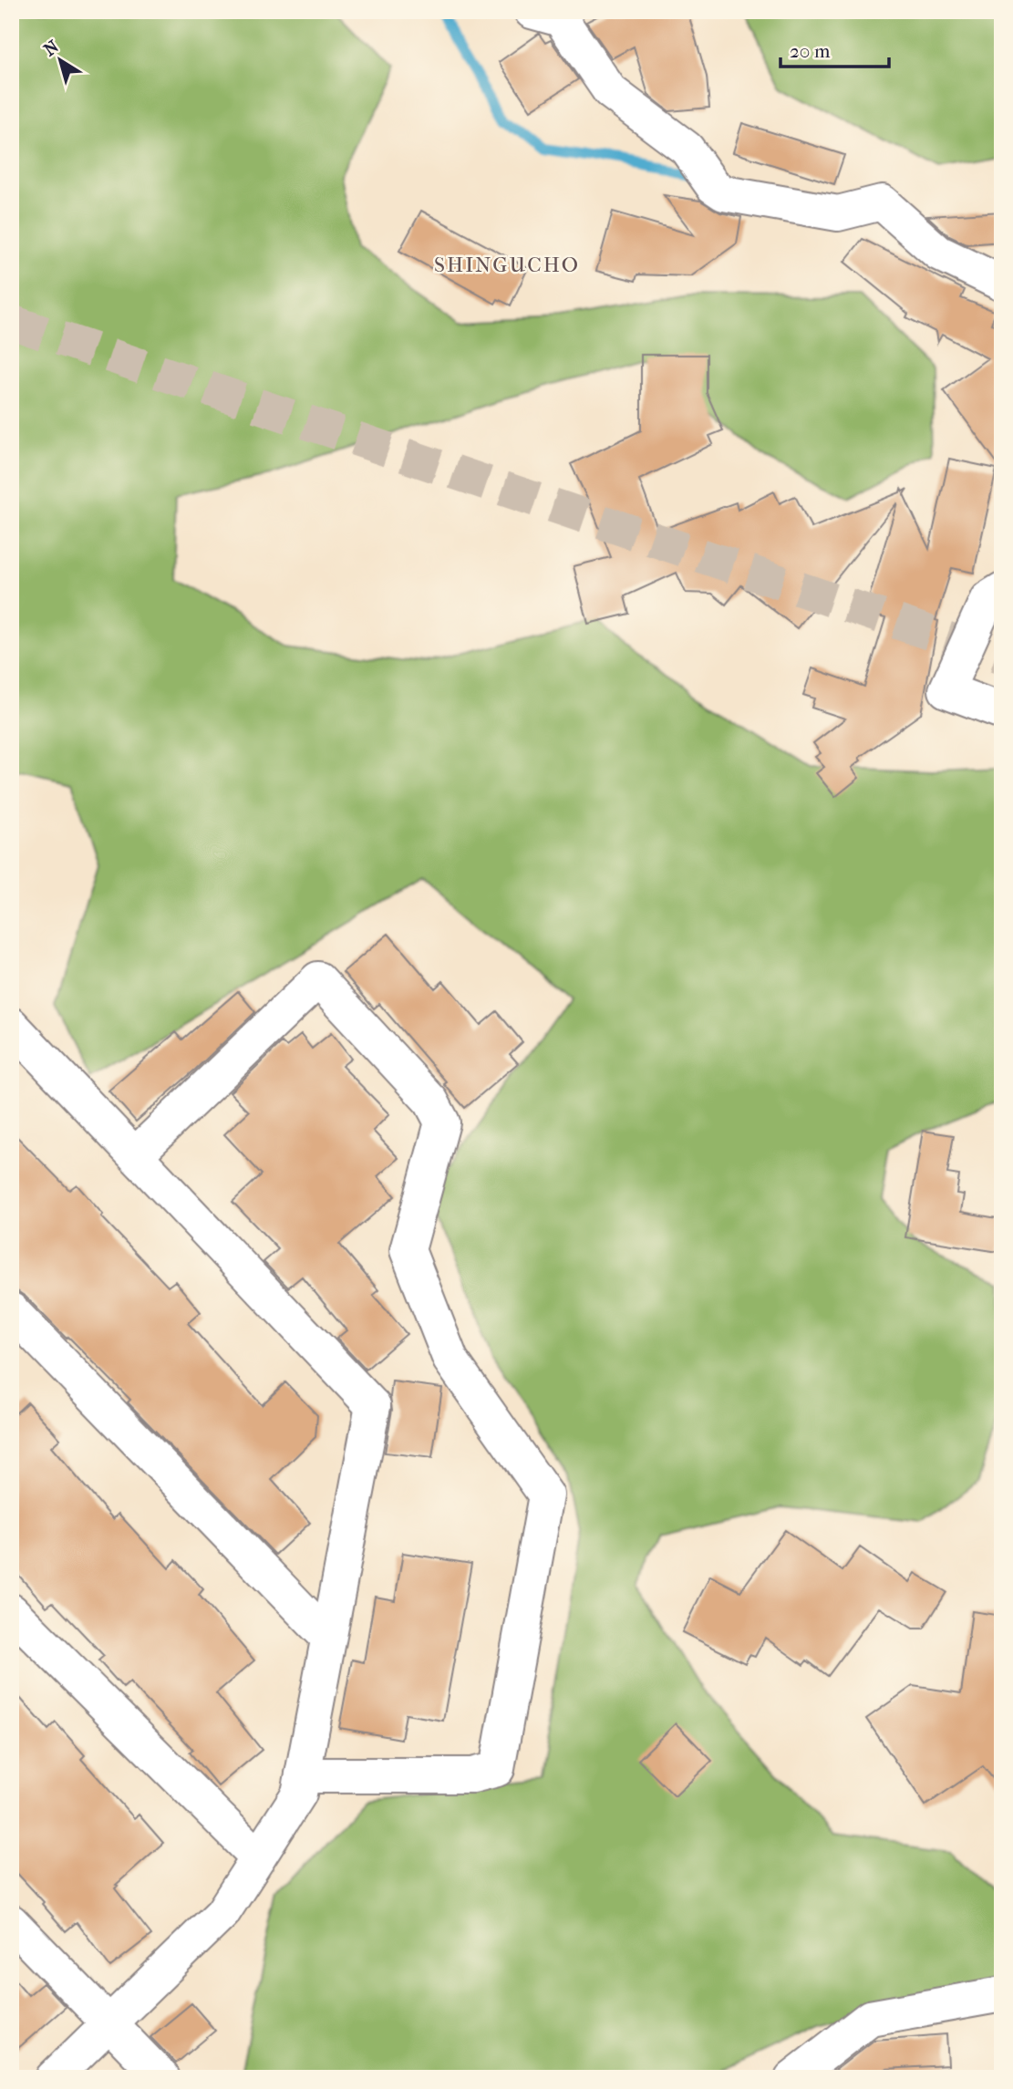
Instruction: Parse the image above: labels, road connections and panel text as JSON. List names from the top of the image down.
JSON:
{
  "districts": ["SHINGUCHO"],
  "scale_bar": "20 m",
  "north": "top left"
}
